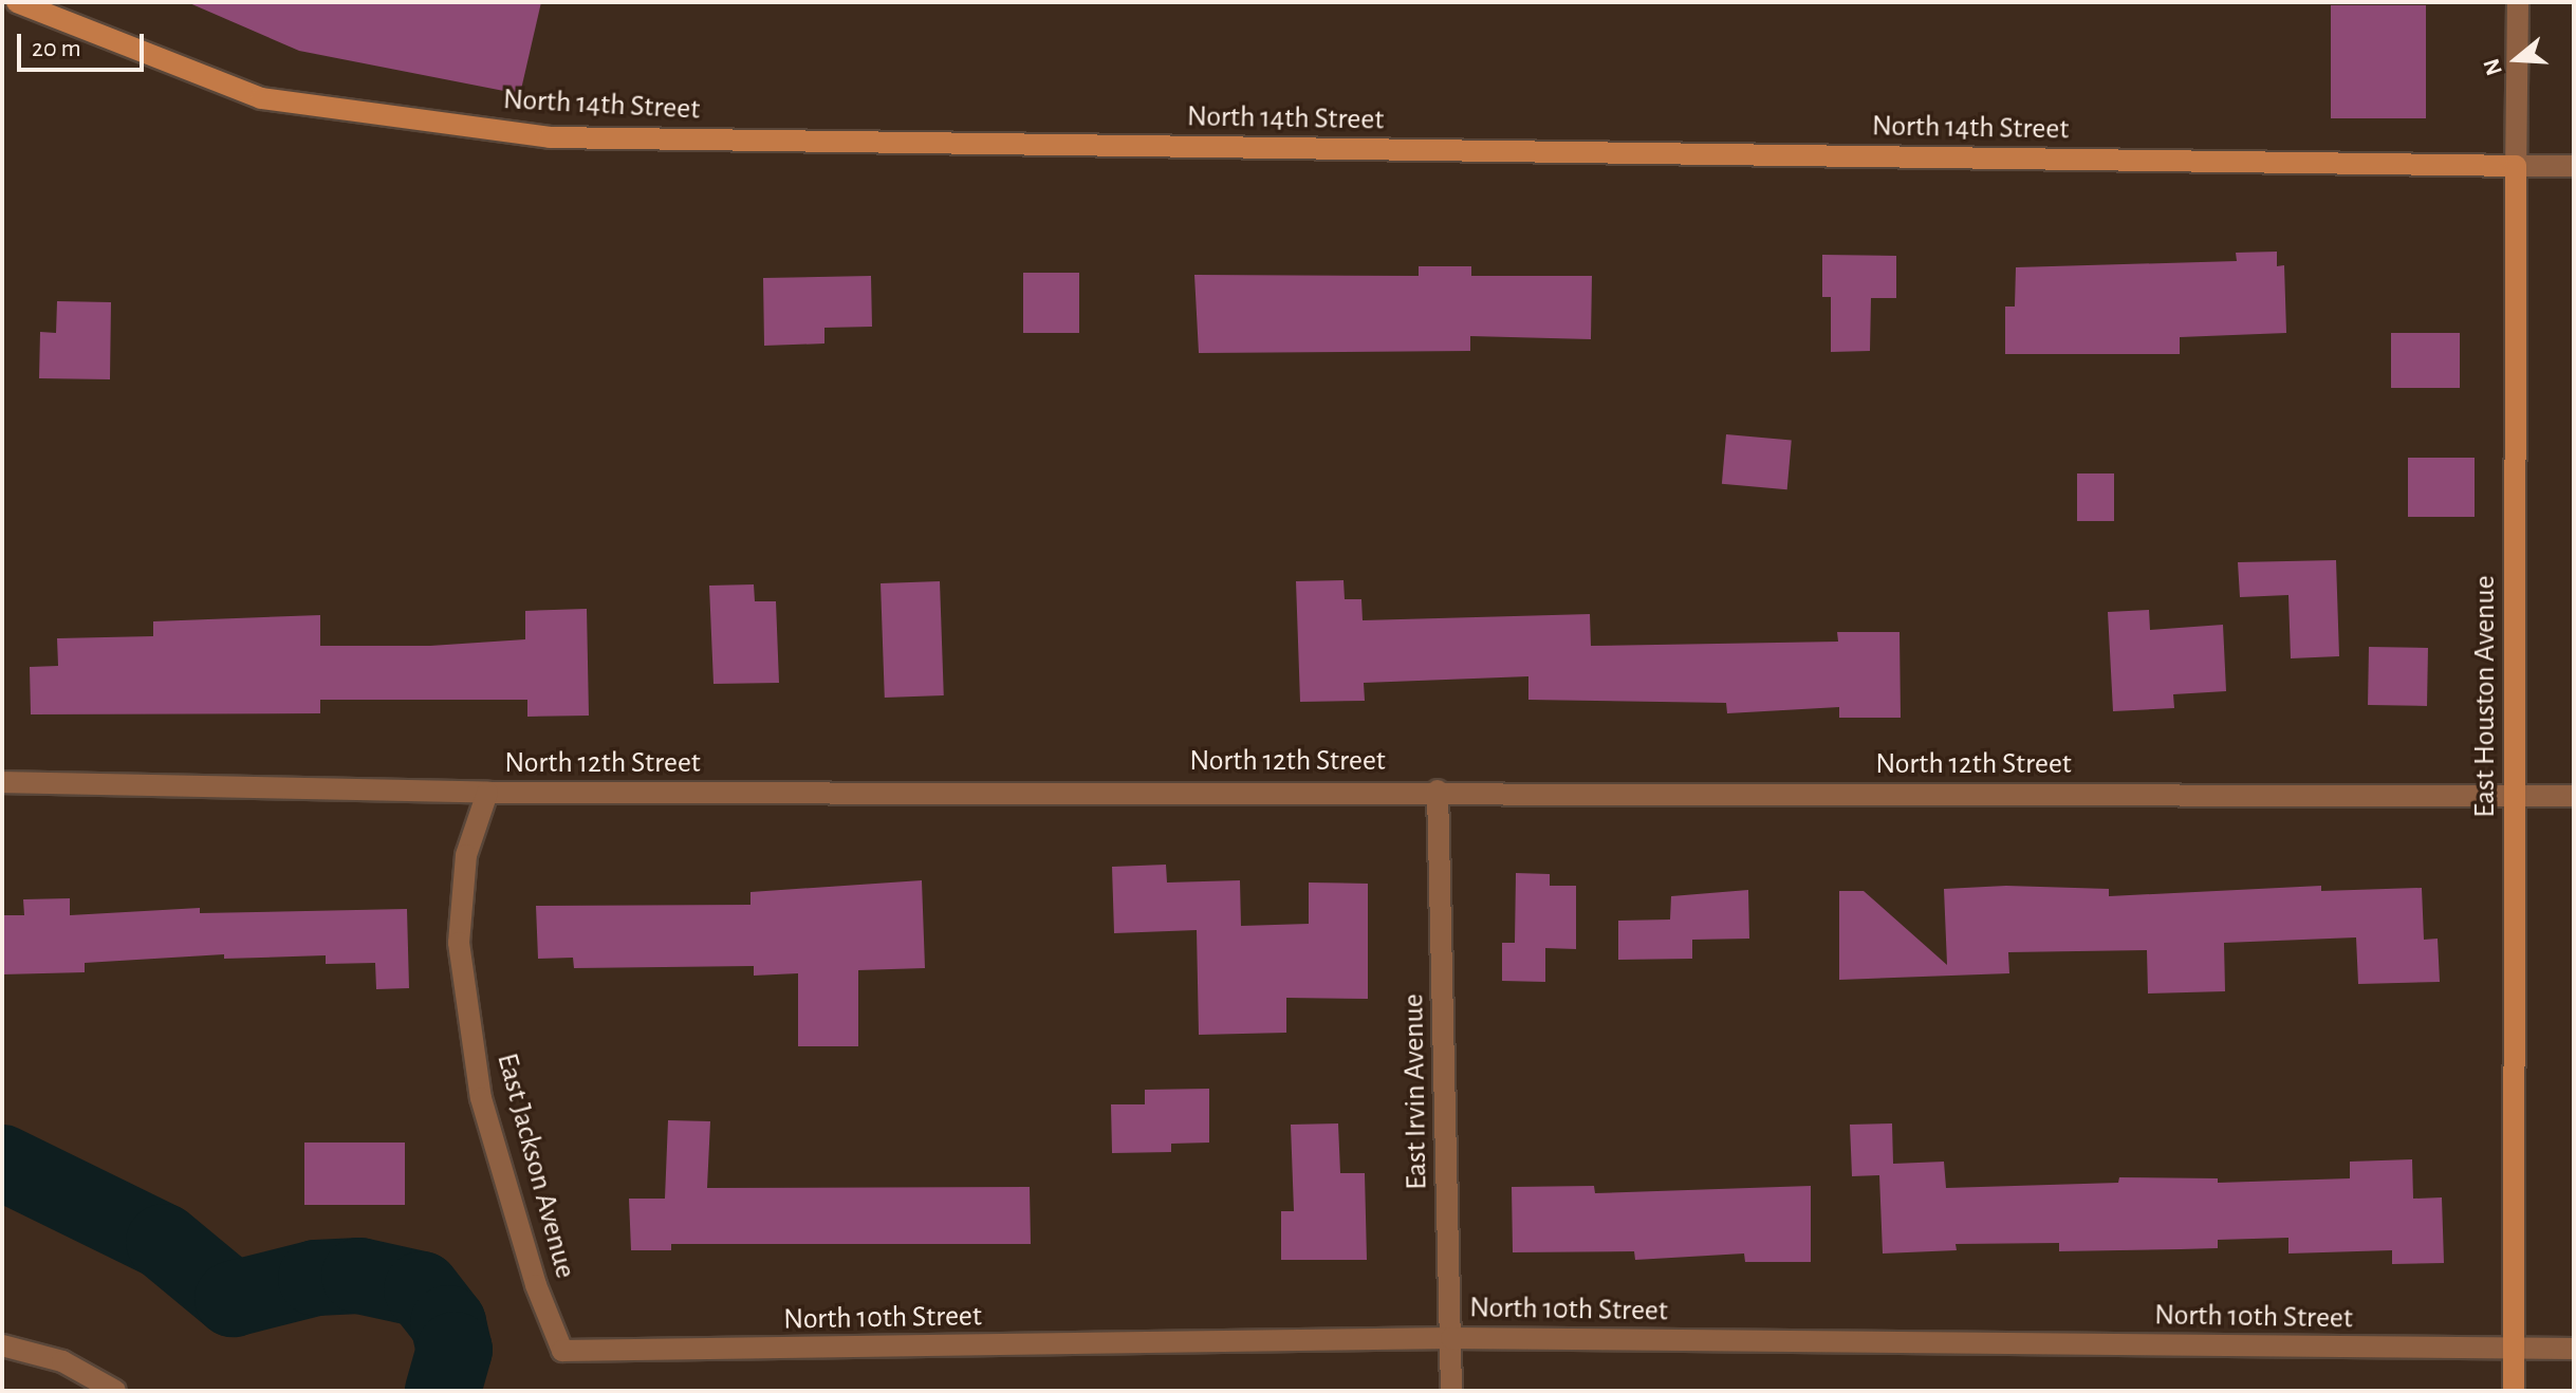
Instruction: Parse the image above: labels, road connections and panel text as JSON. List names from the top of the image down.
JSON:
{
  "streets": {
    "street": [
      "North 14th Street",
      "East Houston Avenue",
      "North 12th Street",
      "East Irvin Avenue",
      "East Jackson Avenue",
      "North 10th Street"
    ]
  },
  "crossings": [
    ["North 14th Street", "East Houston Avenue"],
    ["East Houston Avenue", "North 12th Street"],
    ["East Houston Avenue", "North 10th Street"],
    ["North 12th Street", "East Irvin Avenue"],
    ["North 12th Street", "East Jackson Avenue"],
    ["East Irvin Avenue", "North 10th Street"],
    ["East Jackson Avenue", "North 10th Street"]
  ],
  "scale_bar": "20 m",
  "north": "left"
}
